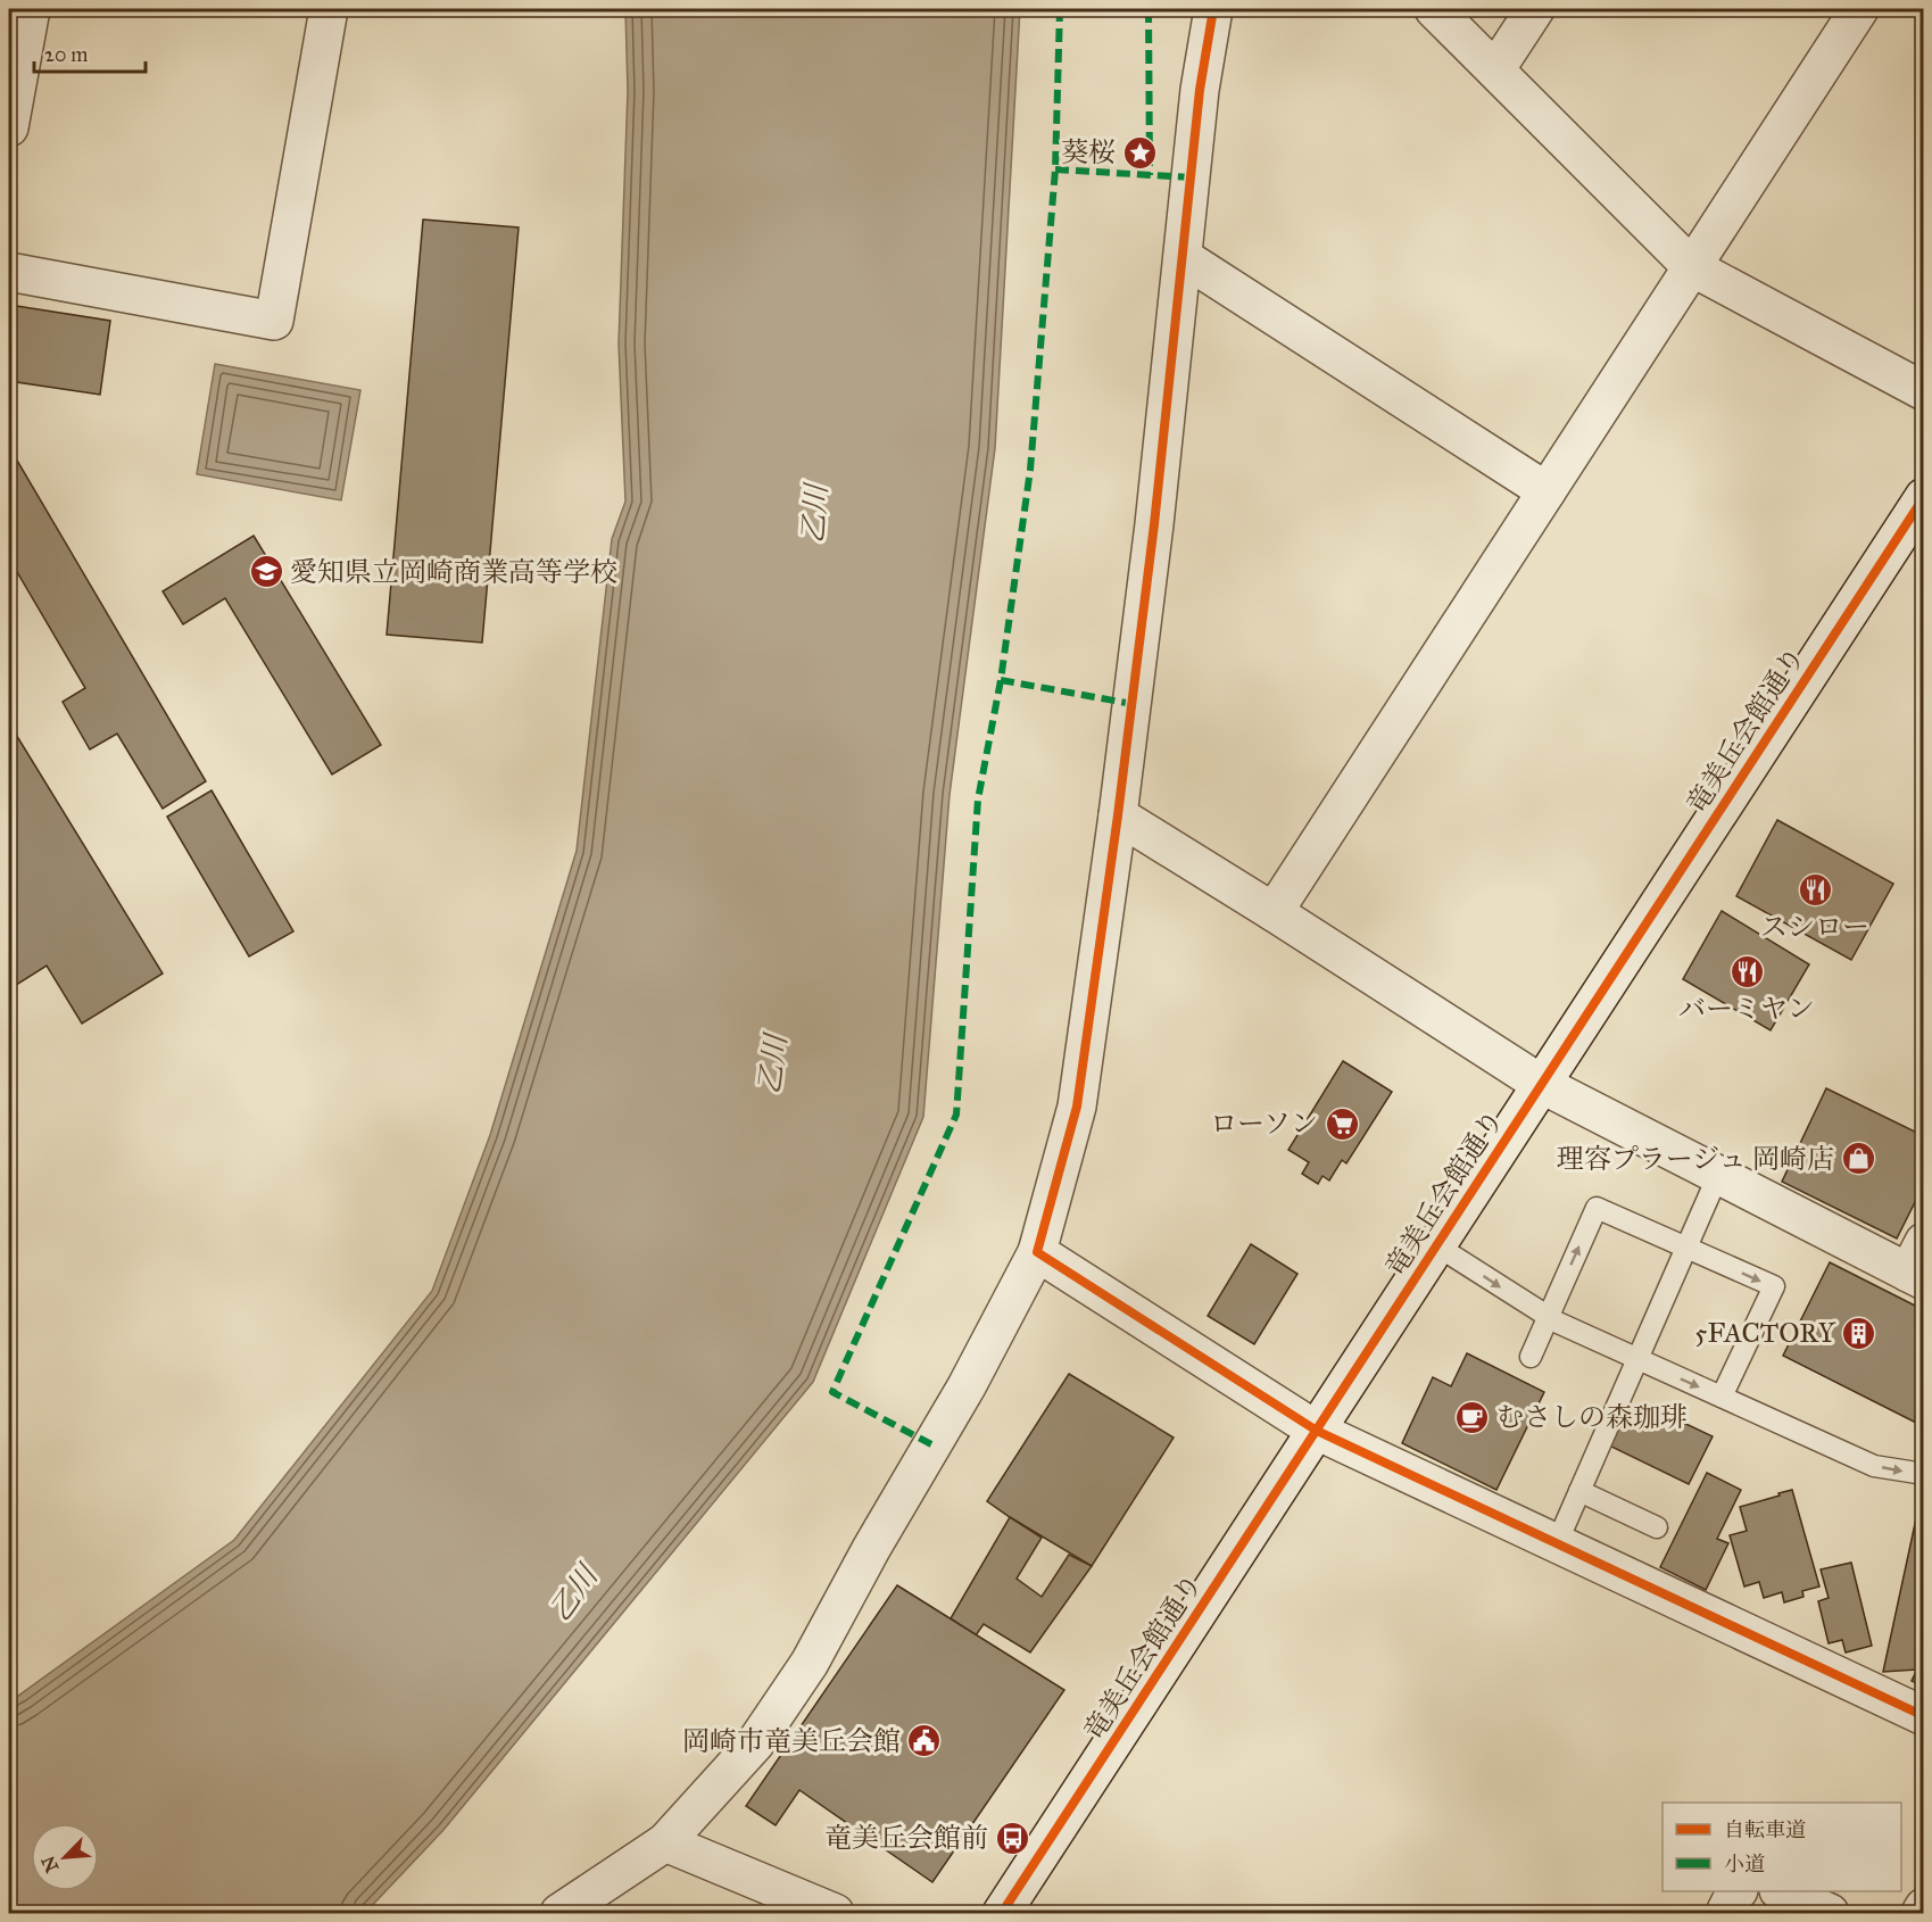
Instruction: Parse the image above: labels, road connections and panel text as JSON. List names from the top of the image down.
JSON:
{
  "streets": {
    "street": ["竜美丘会館通り"]
  },
  "water": ["乙川"],
  "places": {
    "place": ["葵桜"],
    "school or university": ["愛知県立岡崎商業高等学校"],
    "restaurant": ["スシロー", "バーミヤン"],
    "supermarket": ["ローソン"],
    "shop": ["理容プラージュ 岡崎店"],
    "building": ["5FACTORY"],
    "cafe": ["むさしの森珈琲"],
    "public building": ["岡崎市竜美丘会館"],
    "bus stop": ["竜美丘会館前"]
  },
  "legend": ["自転車道", "小道"],
  "scale_bar": "20 m",
  "north": "bottom left"
}
